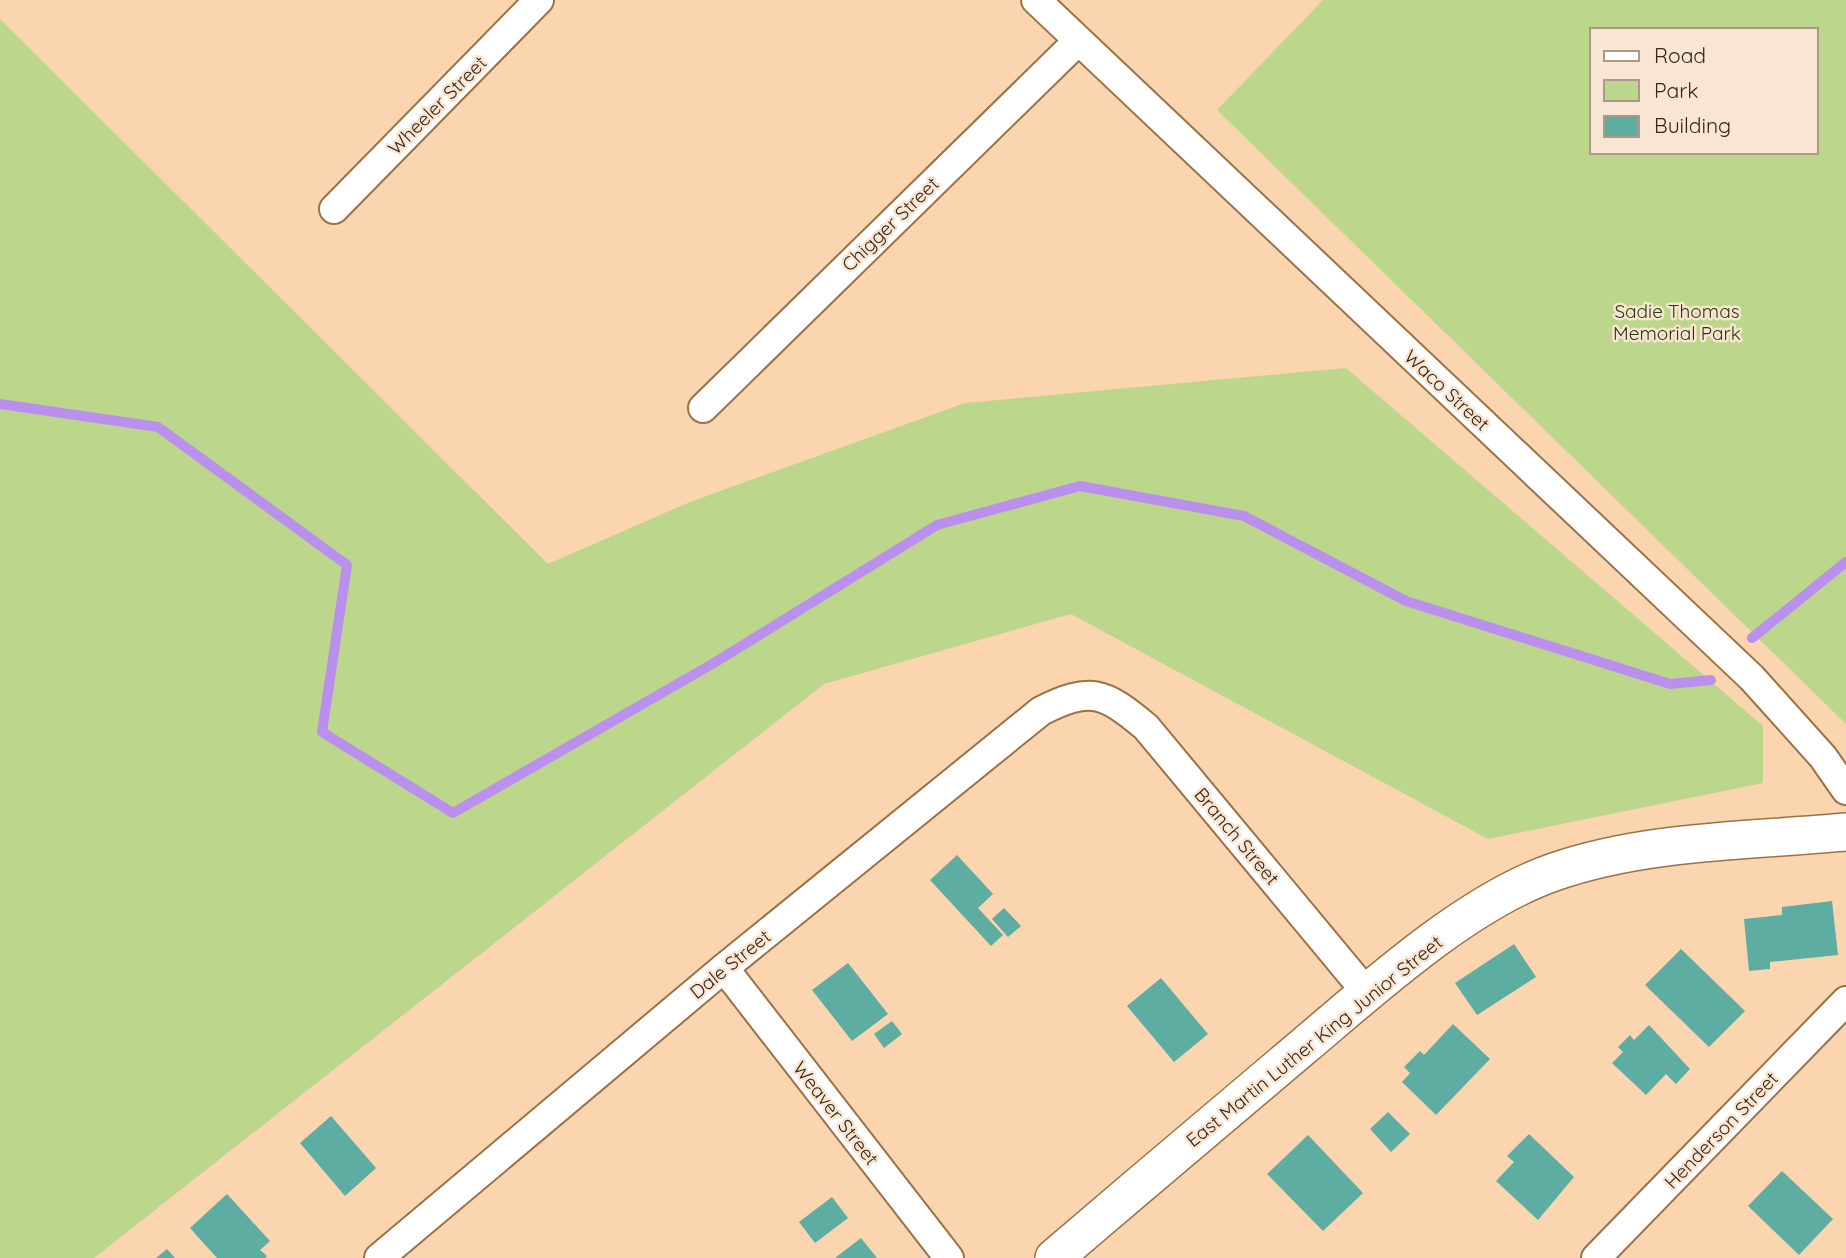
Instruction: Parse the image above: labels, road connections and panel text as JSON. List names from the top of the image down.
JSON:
{
  "streets": {
    "street": [
      "Wheeler Street",
      "Chigger Street",
      "Waco Street",
      "Branch Street",
      "Dale Street",
      "East Martin Luther King Junior Street",
      "Weaver Street",
      "Henderson Street"
    ]
  },
  "crossings": [
    ["Chigger Street", "Waco Street"],
    ["Branch Street", "Dale Street"],
    ["Branch Street", "East Martin Luther King Junior Street"],
    ["Dale Street", "Weaver Street"]
  ],
  "parks": ["Sadie Thomas Memorial Park"],
  "legend": ["Road", "Park", "Building"]
}
